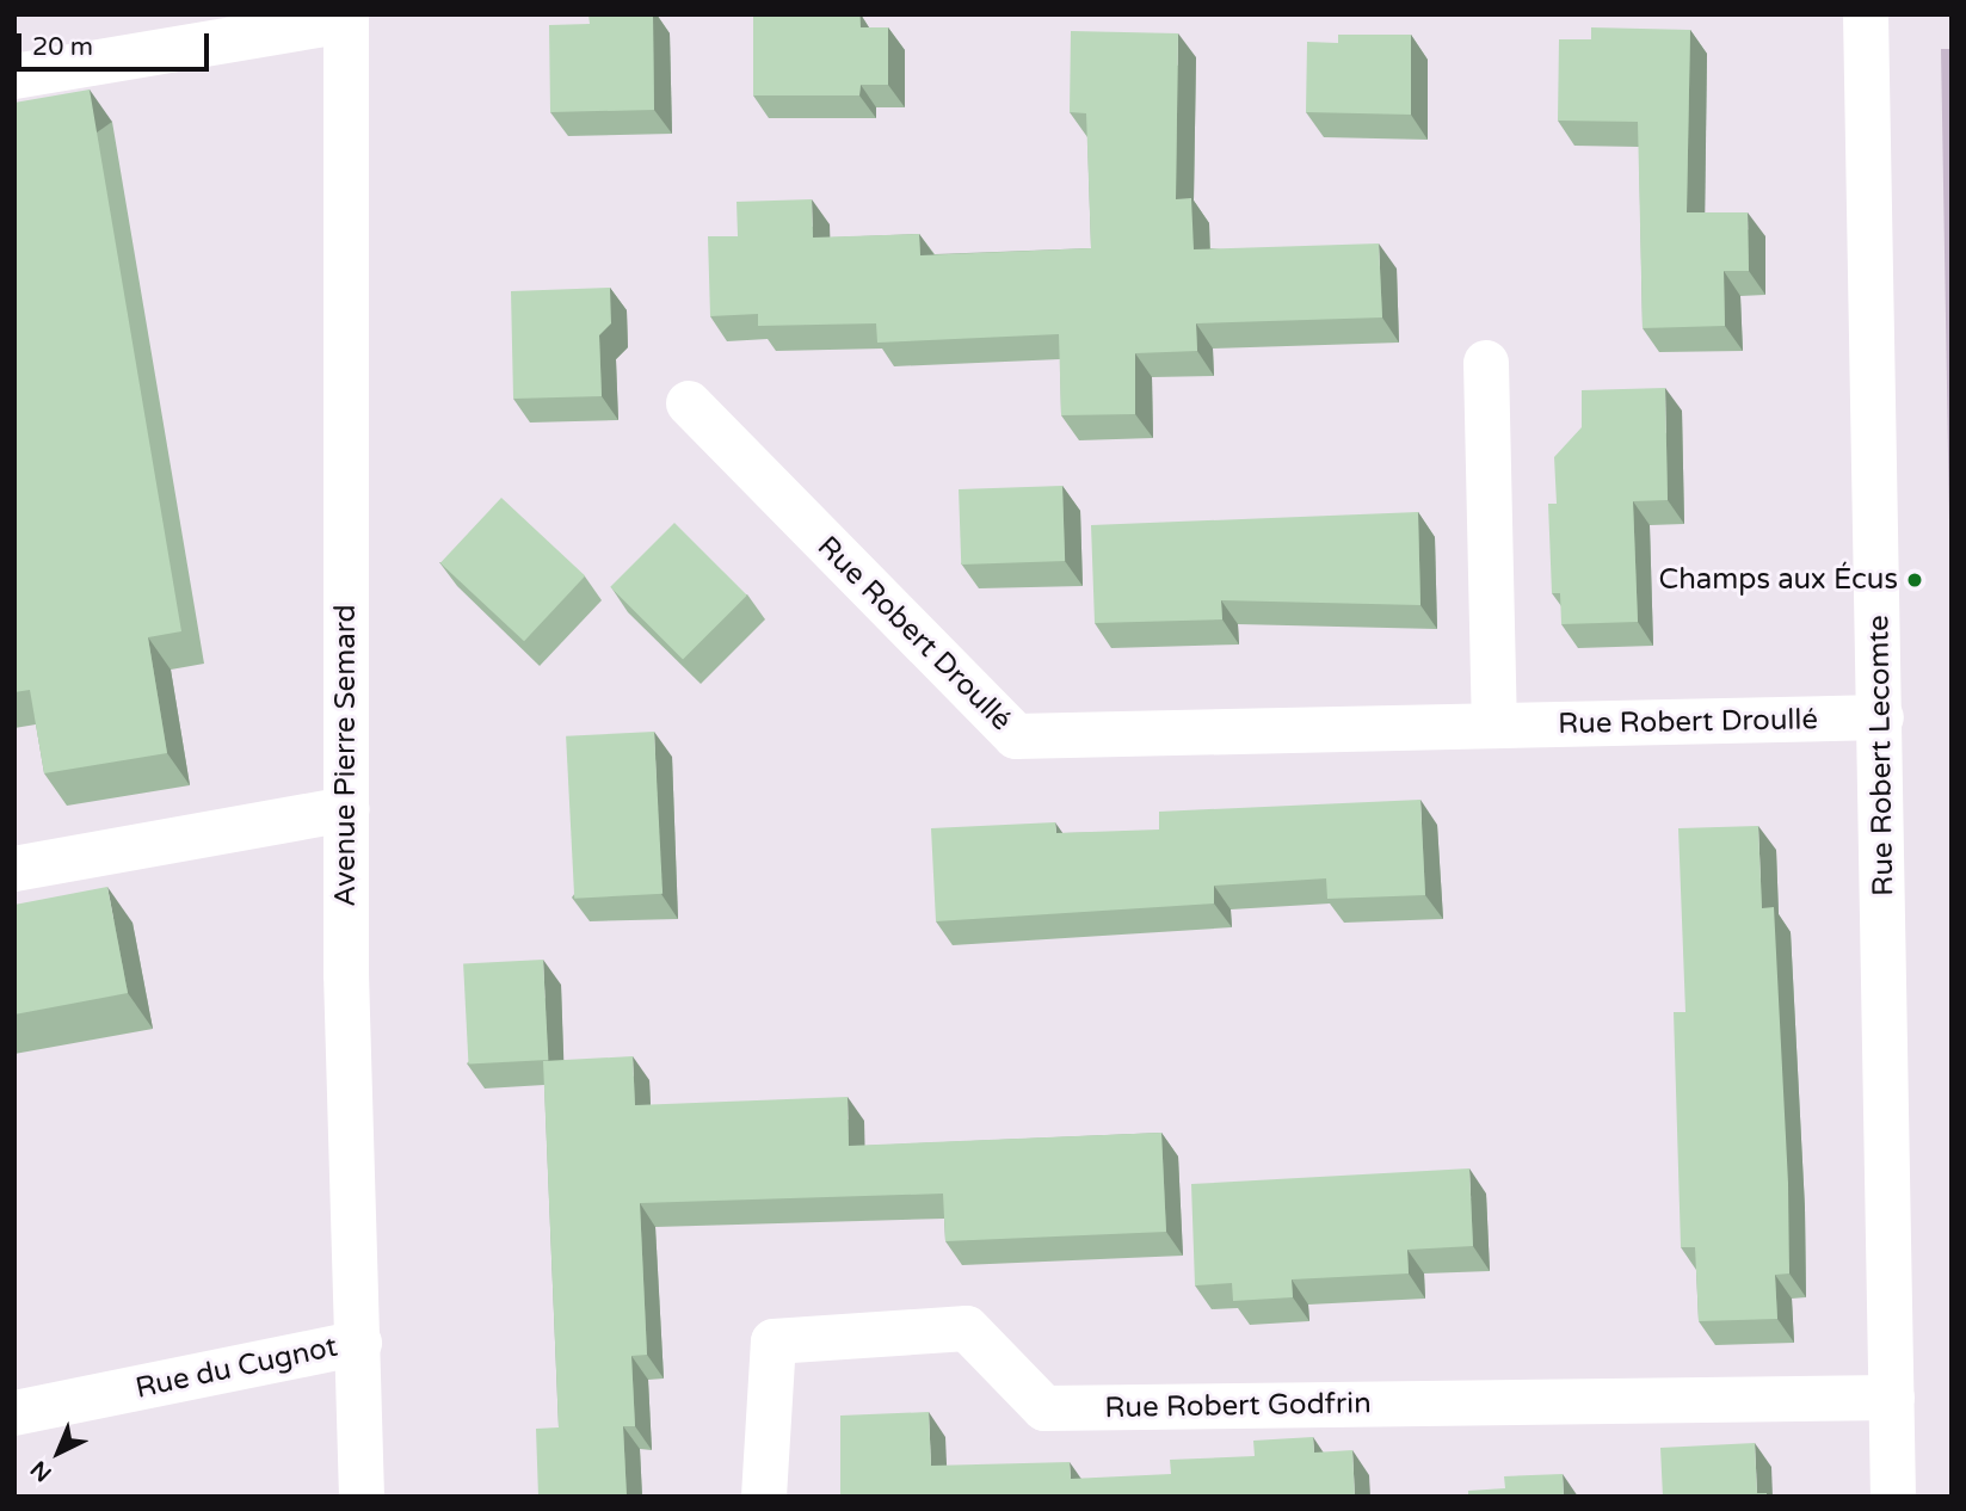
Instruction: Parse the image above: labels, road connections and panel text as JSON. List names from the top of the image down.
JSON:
{
  "streets": {
    "street": [
      "Rue Robert Droullé",
      "Avenue Pierre Semard",
      "Rue Robert Lecomte",
      "Rue du Cugnot",
      "Rue Robert Godfrin"
    ]
  },
  "crossings": [
    ["Rue Robert Droullé", "Rue Robert Lecomte"],
    ["Avenue Pierre Semard", "Rue du Cugnot"],
    ["Rue Robert Lecomte", "Rue Robert Godfrin"]
  ],
  "places": ["Champs aux Écus"],
  "scale_bar": "20 m",
  "north": "bottom left"
}
